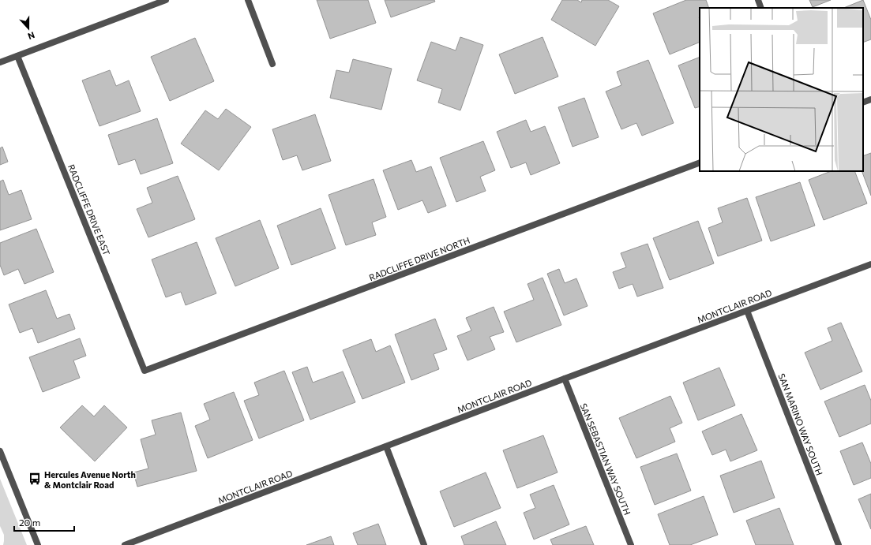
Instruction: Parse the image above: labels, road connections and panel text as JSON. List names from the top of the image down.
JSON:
{
  "streets": {
    "street": [
      "RADCLIFFE DRIVE EAST",
      "RADCLIFFE DRIVE NORTH",
      "MONTCLAIR ROAD",
      "SAN MARINO WAY SOUTH",
      "SAN SEBASTIAN WAY SOUTH"
    ]
  },
  "crossings": [
    ["RADCLIFFE DRIVE EAST", "RADCLIFFE DRIVE NORTH"],
    ["MONTCLAIR ROAD", "SAN MARINO WAY SOUTH"],
    ["MONTCLAIR ROAD", "SAN SEBASTIAN WAY SOUTH"]
  ],
  "places": {
    "bus stop": ["Hercules Avenue North & Montclair Road"]
  },
  "scale_bar": "20 m",
  "north": "bottom"
}
